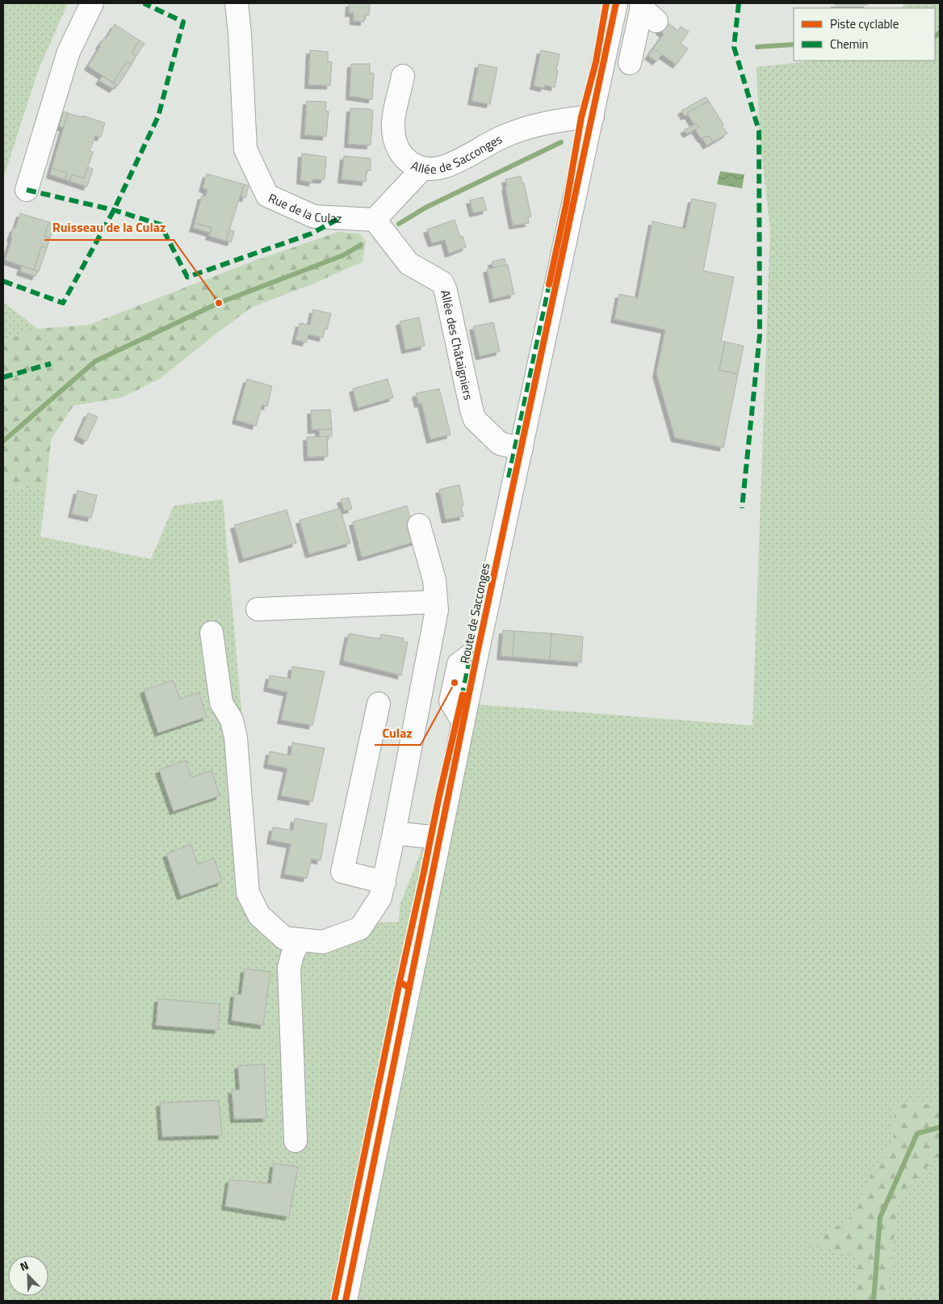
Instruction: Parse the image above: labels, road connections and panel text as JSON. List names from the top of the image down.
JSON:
{
  "streets": {
    "street": [
      "Allée de Sacconges",
      "Rue de la Culaz",
      "Allée des Châtaigniers",
      "Route de Sacconges"
    ]
  },
  "crossings": [
    ["Allée de Sacconges", "Route de Sacconges"],
    ["Rue de la Culaz", "Allée des Châtaigniers"],
    ["Allée des Châtaigniers", "Route de Sacconges"]
  ],
  "places": ["Ruisseau de la Culaz", "Culaz"],
  "legend": ["Piste cyclable", "Chemin"],
  "north": "top left"
}
